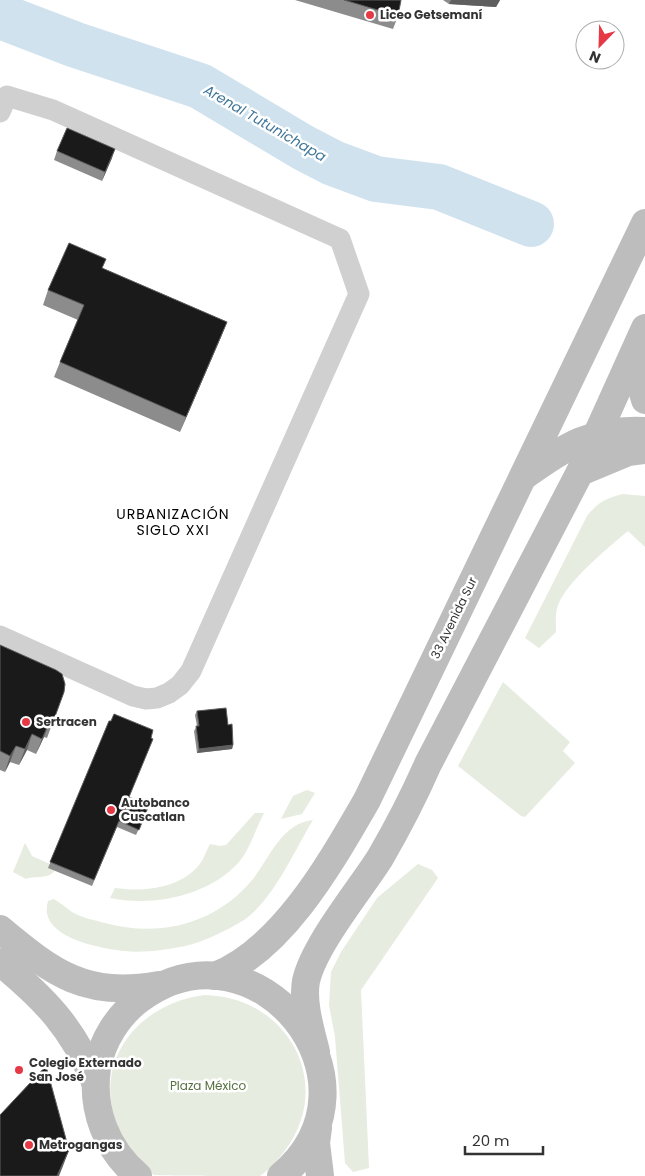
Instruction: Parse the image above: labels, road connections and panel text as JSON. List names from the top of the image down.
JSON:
{
  "streets": {
    "street": ["33 Avenida Sur"]
  },
  "districts": ["URBANIZACIÓN SIGLO XXI"],
  "water": ["Arenal Tutunichapa"],
  "parks": ["Plaza México"],
  "places": [
    "Liceo Getsemaní",
    "Sertracen",
    "Autobanco Cuscatlan",
    "Colegio Externado San José",
    "Metrogangas"
  ],
  "scale_bar": "20 m",
  "north": "bottom left"
}
